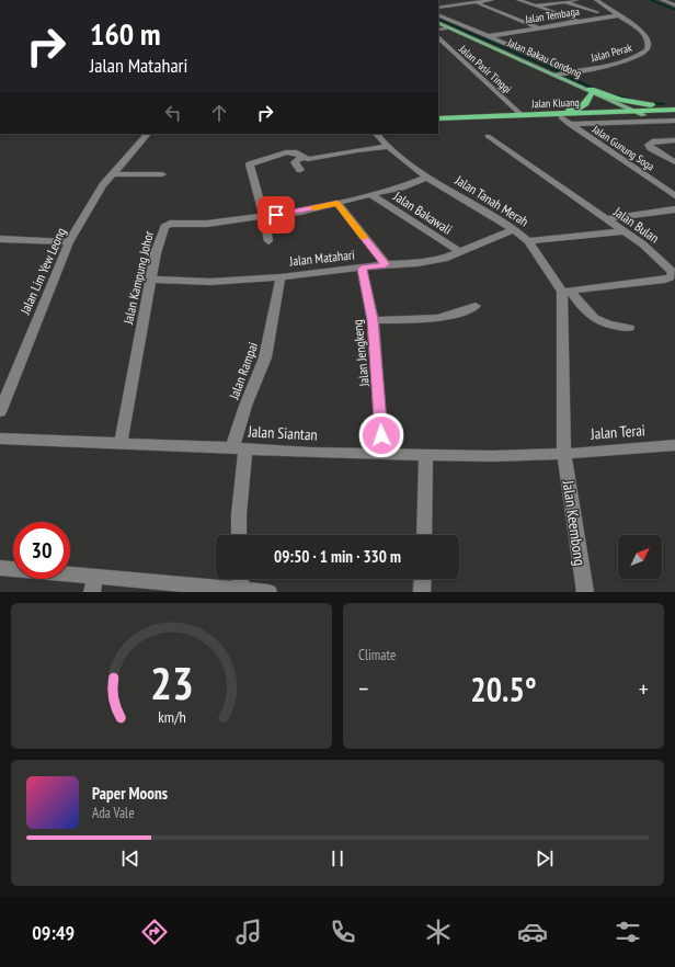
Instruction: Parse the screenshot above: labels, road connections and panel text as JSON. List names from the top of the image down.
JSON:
{
  "streets": {
    "highway": ["Jalan Kluang"],
    "main road": ["Jalan Bakau Condong"],
    "street": [
      "Jalan Tembaga",
      "Jalan Perak",
      "Jalan Pasir Tinggi",
      "Jalan Gunung Soga",
      "Jalan Tanah Merah",
      "Jalan Bakawali",
      "Jalan Bulan",
      "Jalan Matahari",
      "Jalan Lim Yew Leong",
      "Jalan Kampung Johor",
      "Jalan Jengkeng",
      "Jalan Rampai",
      "Jalan Terai",
      "Jalan Siantan",
      "Jalan Keembong"
    ]
  },
  "crossings": [
    ["Jalan Tembaga", "Jalan Perak"],
    ["Jalan Perak", "Jalan Bakau Condong"],
    ["Jalan Bakau Condong", "Jalan Kluang"],
    ["Jalan Pasir Tinggi", "Jalan Kluang"],
    ["Jalan Kluang", "Jalan Gunung Soga"],
    ["Jalan Tanah Merah", "Jalan Bulan"],
    ["Jalan Tanah Merah", "Jalan Matahari"],
    ["Jalan Tanah Merah", "Jalan Kampung Johor"],
    ["Jalan Bakawali", "Jalan Matahari"],
    ["Jalan Bakawali", "Jalan Kampung Johor"],
    ["Jalan Matahari", "Jalan Kampung Johor"],
    ["Jalan Matahari", "Jalan Jengkeng"],
    ["Jalan Matahari", "Jalan Rampai"],
    ["Jalan Kampung Johor", "Jalan Siantan"],
    ["Jalan Rampai", "Jalan Siantan"],
    ["Jalan Terai", "Jalan Siantan"],
    ["Jalan Terai", "Jalan Keembong"],
    ["Jalan Siantan", "Jalan Keembong"]
  ],
  "north": "top right",
  "page": {
    "turn": ["160 m", "Jalan Matahari"],
    "limit": "30",
    "trip": "09:50 · 1 min · 330 m",
    "tile": "Climate",
    "heat": ["−", "20.5°", "+"],
    "song": ["Paper Moons", "Ada Vale"],
    "tabs": "09:49",
    "gauge": ["23", "km/h"]
  }
}
